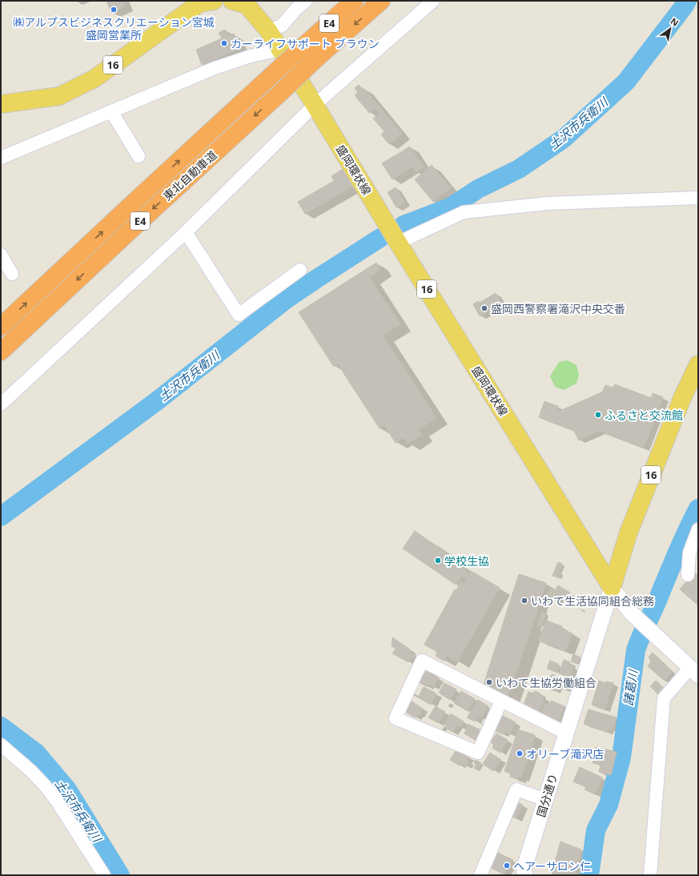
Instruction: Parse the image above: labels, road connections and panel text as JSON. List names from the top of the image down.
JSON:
{
  "streets": {
    "highway": ["E4", "東北自動車道"],
    "main road": ["16", "盛岡環状線"],
    "street": ["国分通り"]
  },
  "crossings": [
    ["16", "盛岡環状線"],
    ["16", "国分通り"],
    ["盛岡環状線", "国分通り"]
  ],
  "water": ["土沢市兵衛川", "諸葛川"],
  "places": [
    "㈱アルプスビジネスクリエーション宮城 盛岡営業所",
    "カーライフサポート ブラウン",
    "盛岡西警察署滝沢中央交番",
    "ふるさと交流館",
    "学校生協",
    "いわて生活協同組合総務",
    "いわて生協労働組合",
    "オリーブ滝沢店",
    "ヘアーサロン仁"
  ],
  "north": "top right"
}
